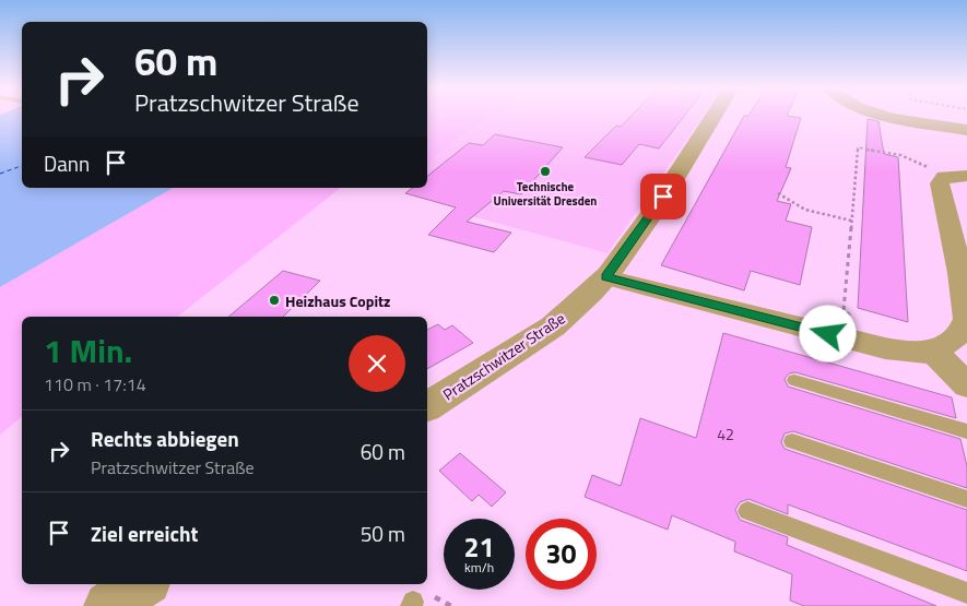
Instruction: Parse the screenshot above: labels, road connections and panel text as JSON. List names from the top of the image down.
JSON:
{
  "streets": {
    "street": ["Pratzschwitzer Straße"]
  },
  "places": ["Technische Universität Dresden", "Heizhaus Copitz"],
  "house_numbers": ["42"],
  "page": {
    "turn": ["60 m", "Pratzschwitzer Straße"],
    "then": "Dann",
    "heading": ["1 Min.", "110 m · 17:14"],
    "list": [
      {
        "name": "Rechts abbiegen",
        "note": "Pratzschwitzer Straße",
        "value": "60 m"
      },
      {
        "name": "Ziel erreicht",
        "value": "50 m"
      }
    ],
    "speed": "21 km/h",
    "limit": "30"
  }
}
